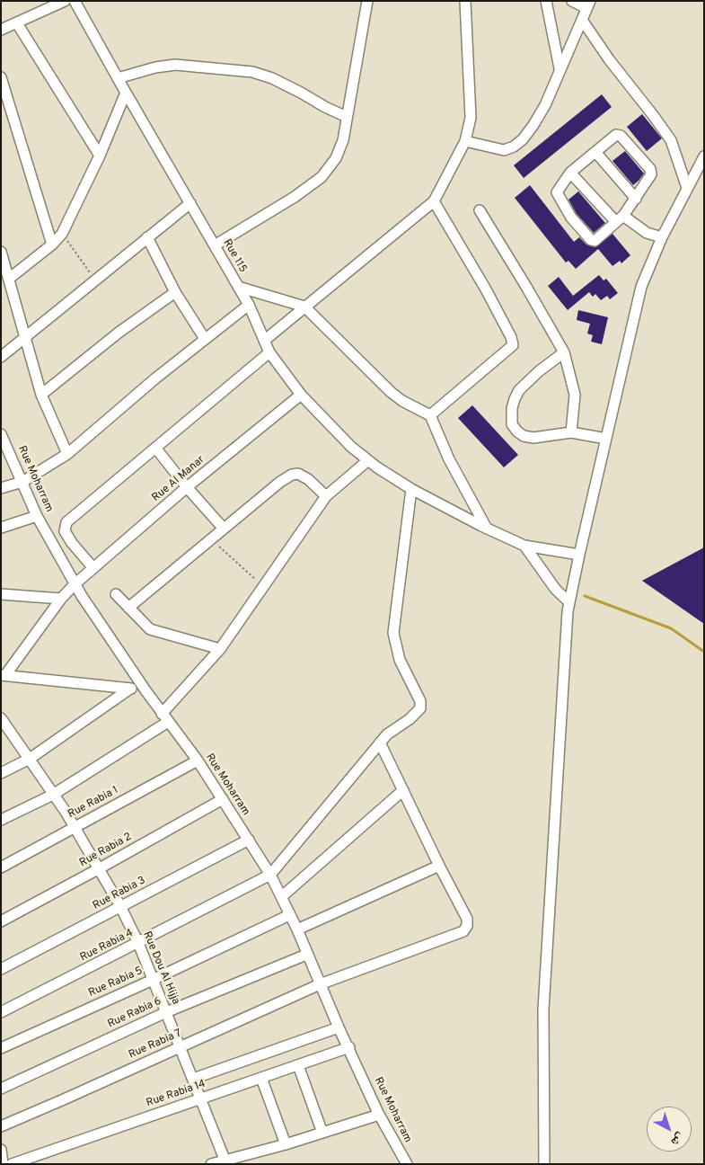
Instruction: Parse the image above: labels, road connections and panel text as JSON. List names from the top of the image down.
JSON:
{
  "streets": {
    "street": [
      "Rue 115",
      "Rue Moharram",
      "Rue Al Manar",
      "Rue Rabia 1",
      "Rue Rabia 2",
      "Rue Rabia 3",
      "Rue Rabia 4",
      "Rue Dou Al Hijja",
      "Rue Rabia 5",
      "Rue Rabia 6",
      "Rue Rabia 7",
      "Rue Rabia 14"
    ]
  },
  "crossings": [
    ["Rue 115", "Rue Al Manar"],
    ["Rue Moharram", "Rue Al Manar"],
    ["Rue Moharram", "Rue Rabia 1"],
    ["Rue Moharram", "Rue Rabia 2"],
    ["Rue Moharram", "Rue Rabia 3"],
    ["Rue Moharram", "Rue Rabia 4"],
    ["Rue Moharram", "Rue Rabia 5"],
    ["Rue Moharram", "Rue Rabia 6"],
    ["Rue Moharram", "Rue Rabia 7"],
    ["Rue Moharram", "Rue Rabia 14"],
    ["Rue Rabia 1", "Rue Dou Al Hijja"],
    ["Rue Rabia 2", "Rue Dou Al Hijja"],
    ["Rue Rabia 3", "Rue Dou Al Hijja"],
    ["Rue Rabia 4", "Rue Dou Al Hijja"],
    ["Rue Dou Al Hijja", "Rue Rabia 5"],
    ["Rue Dou Al Hijja", "Rue Rabia 6"],
    ["Rue Dou Al Hijja", "Rue Rabia 7"],
    ["Rue Dou Al Hijja", "Rue Rabia 14"]
  ],
  "north": "bottom right"
}
